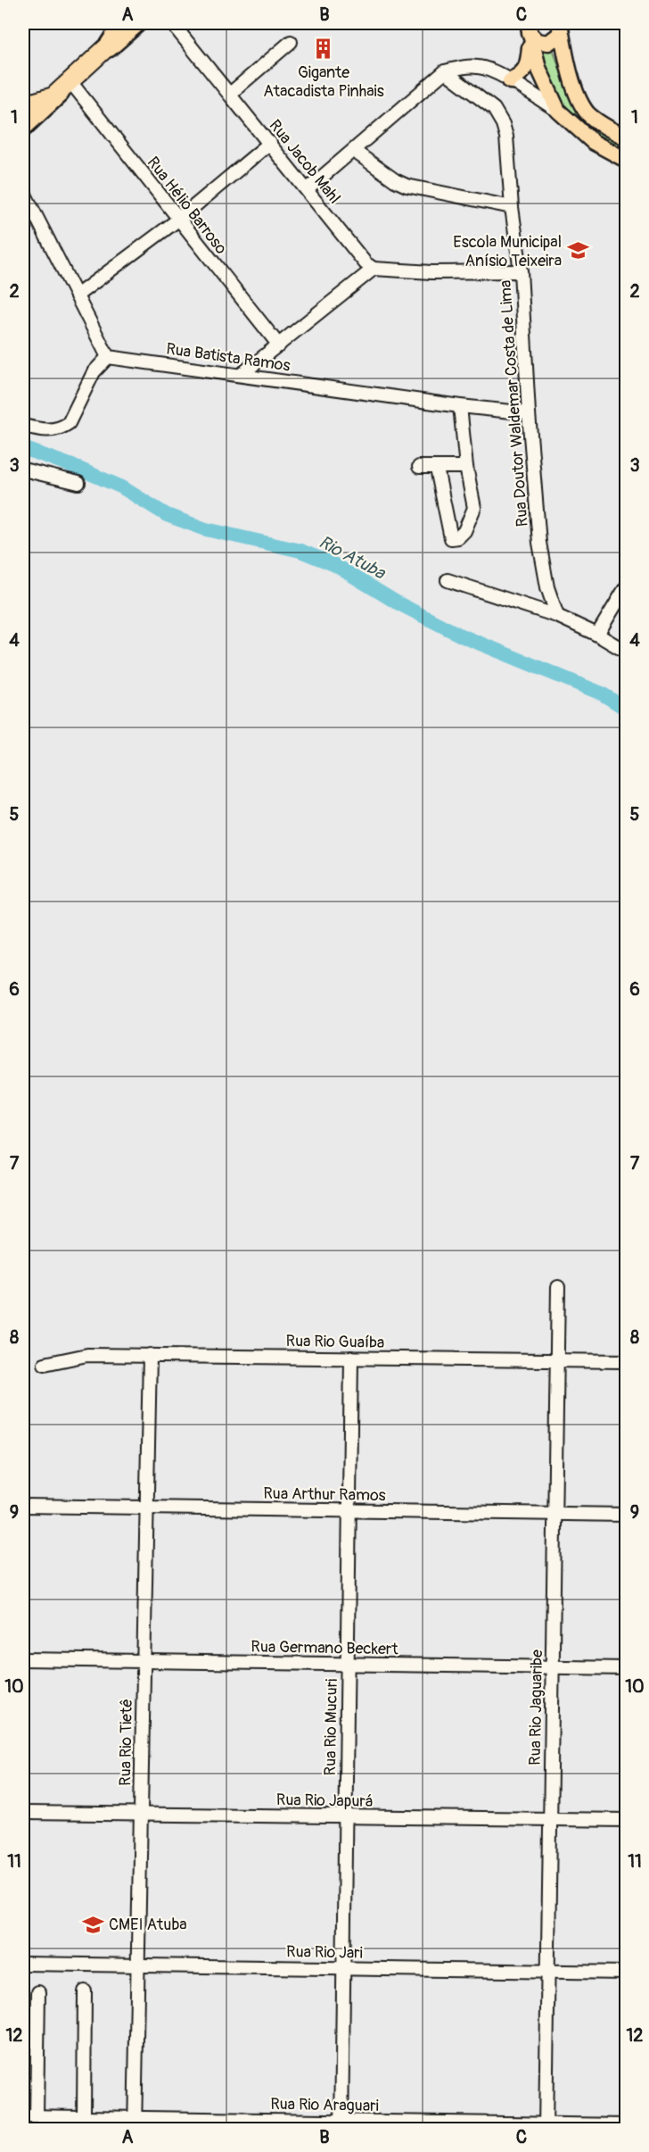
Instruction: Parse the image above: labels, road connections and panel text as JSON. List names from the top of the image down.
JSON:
{
  "streets": {
    "street": [
      "Rua Jacob Mahl",
      "Rua Hélio Barroso",
      "Rua Batista Ramos",
      "Rua Doutor Waldemar Costa de Lima",
      "Rua Rio Guaíba",
      "Rua Arthur Ramos",
      "Rua Germano Beckert",
      "Rua Rio Jaguaribe",
      "Rua Rio Mucuri",
      "Rua Rio Tietê",
      "Rua Rio Japurá",
      "Rua Rio Jari",
      "Rua Rio Araguari"
    ]
  },
  "crossings": [
    ["Rua Batista Ramos", "Rua Doutor Waldemar Costa de Lima"],
    ["Rua Rio Guaíba", "Rua Rio Jaguaribe"],
    ["Rua Rio Guaíba", "Rua Rio Mucuri"],
    ["Rua Rio Guaíba", "Rua Rio Tietê"],
    ["Rua Arthur Ramos", "Rua Rio Jaguaribe"],
    ["Rua Arthur Ramos", "Rua Rio Mucuri"],
    ["Rua Arthur Ramos", "Rua Rio Tietê"],
    ["Rua Germano Beckert", "Rua Rio Jaguaribe"],
    ["Rua Germano Beckert", "Rua Rio Mucuri"],
    ["Rua Germano Beckert", "Rua Rio Tietê"],
    ["Rua Rio Jaguaribe", "Rua Rio Japurá"],
    ["Rua Rio Jaguaribe", "Rua Rio Jari"],
    ["Rua Rio Jaguaribe", "Rua Rio Araguari"],
    ["Rua Rio Mucuri", "Rua Rio Japurá"],
    ["Rua Rio Mucuri", "Rua Rio Jari"],
    ["Rua Rio Mucuri", "Rua Rio Araguari"],
    ["Rua Rio Tietê", "Rua Rio Japurá"],
    ["Rua Rio Tietê", "Rua Rio Jari"],
    ["Rua Rio Tietê", "Rua Rio Araguari"]
  ],
  "water": ["Rio Atuba"],
  "places": {
    "building": ["Gigante Atacadista Pinhais"],
    "school or university": ["Escola Municipal Anísio Teixeira", "CMEI Atuba"]
  },
  "grid": {
    "columns": ["A", "B", "C"],
    "rows": [
      "1",
      "2",
      "3",
      "4",
      "5",
      "6",
      "7",
      "8",
      "9",
      "10",
      "11",
      "12"
    ]
  }
}
